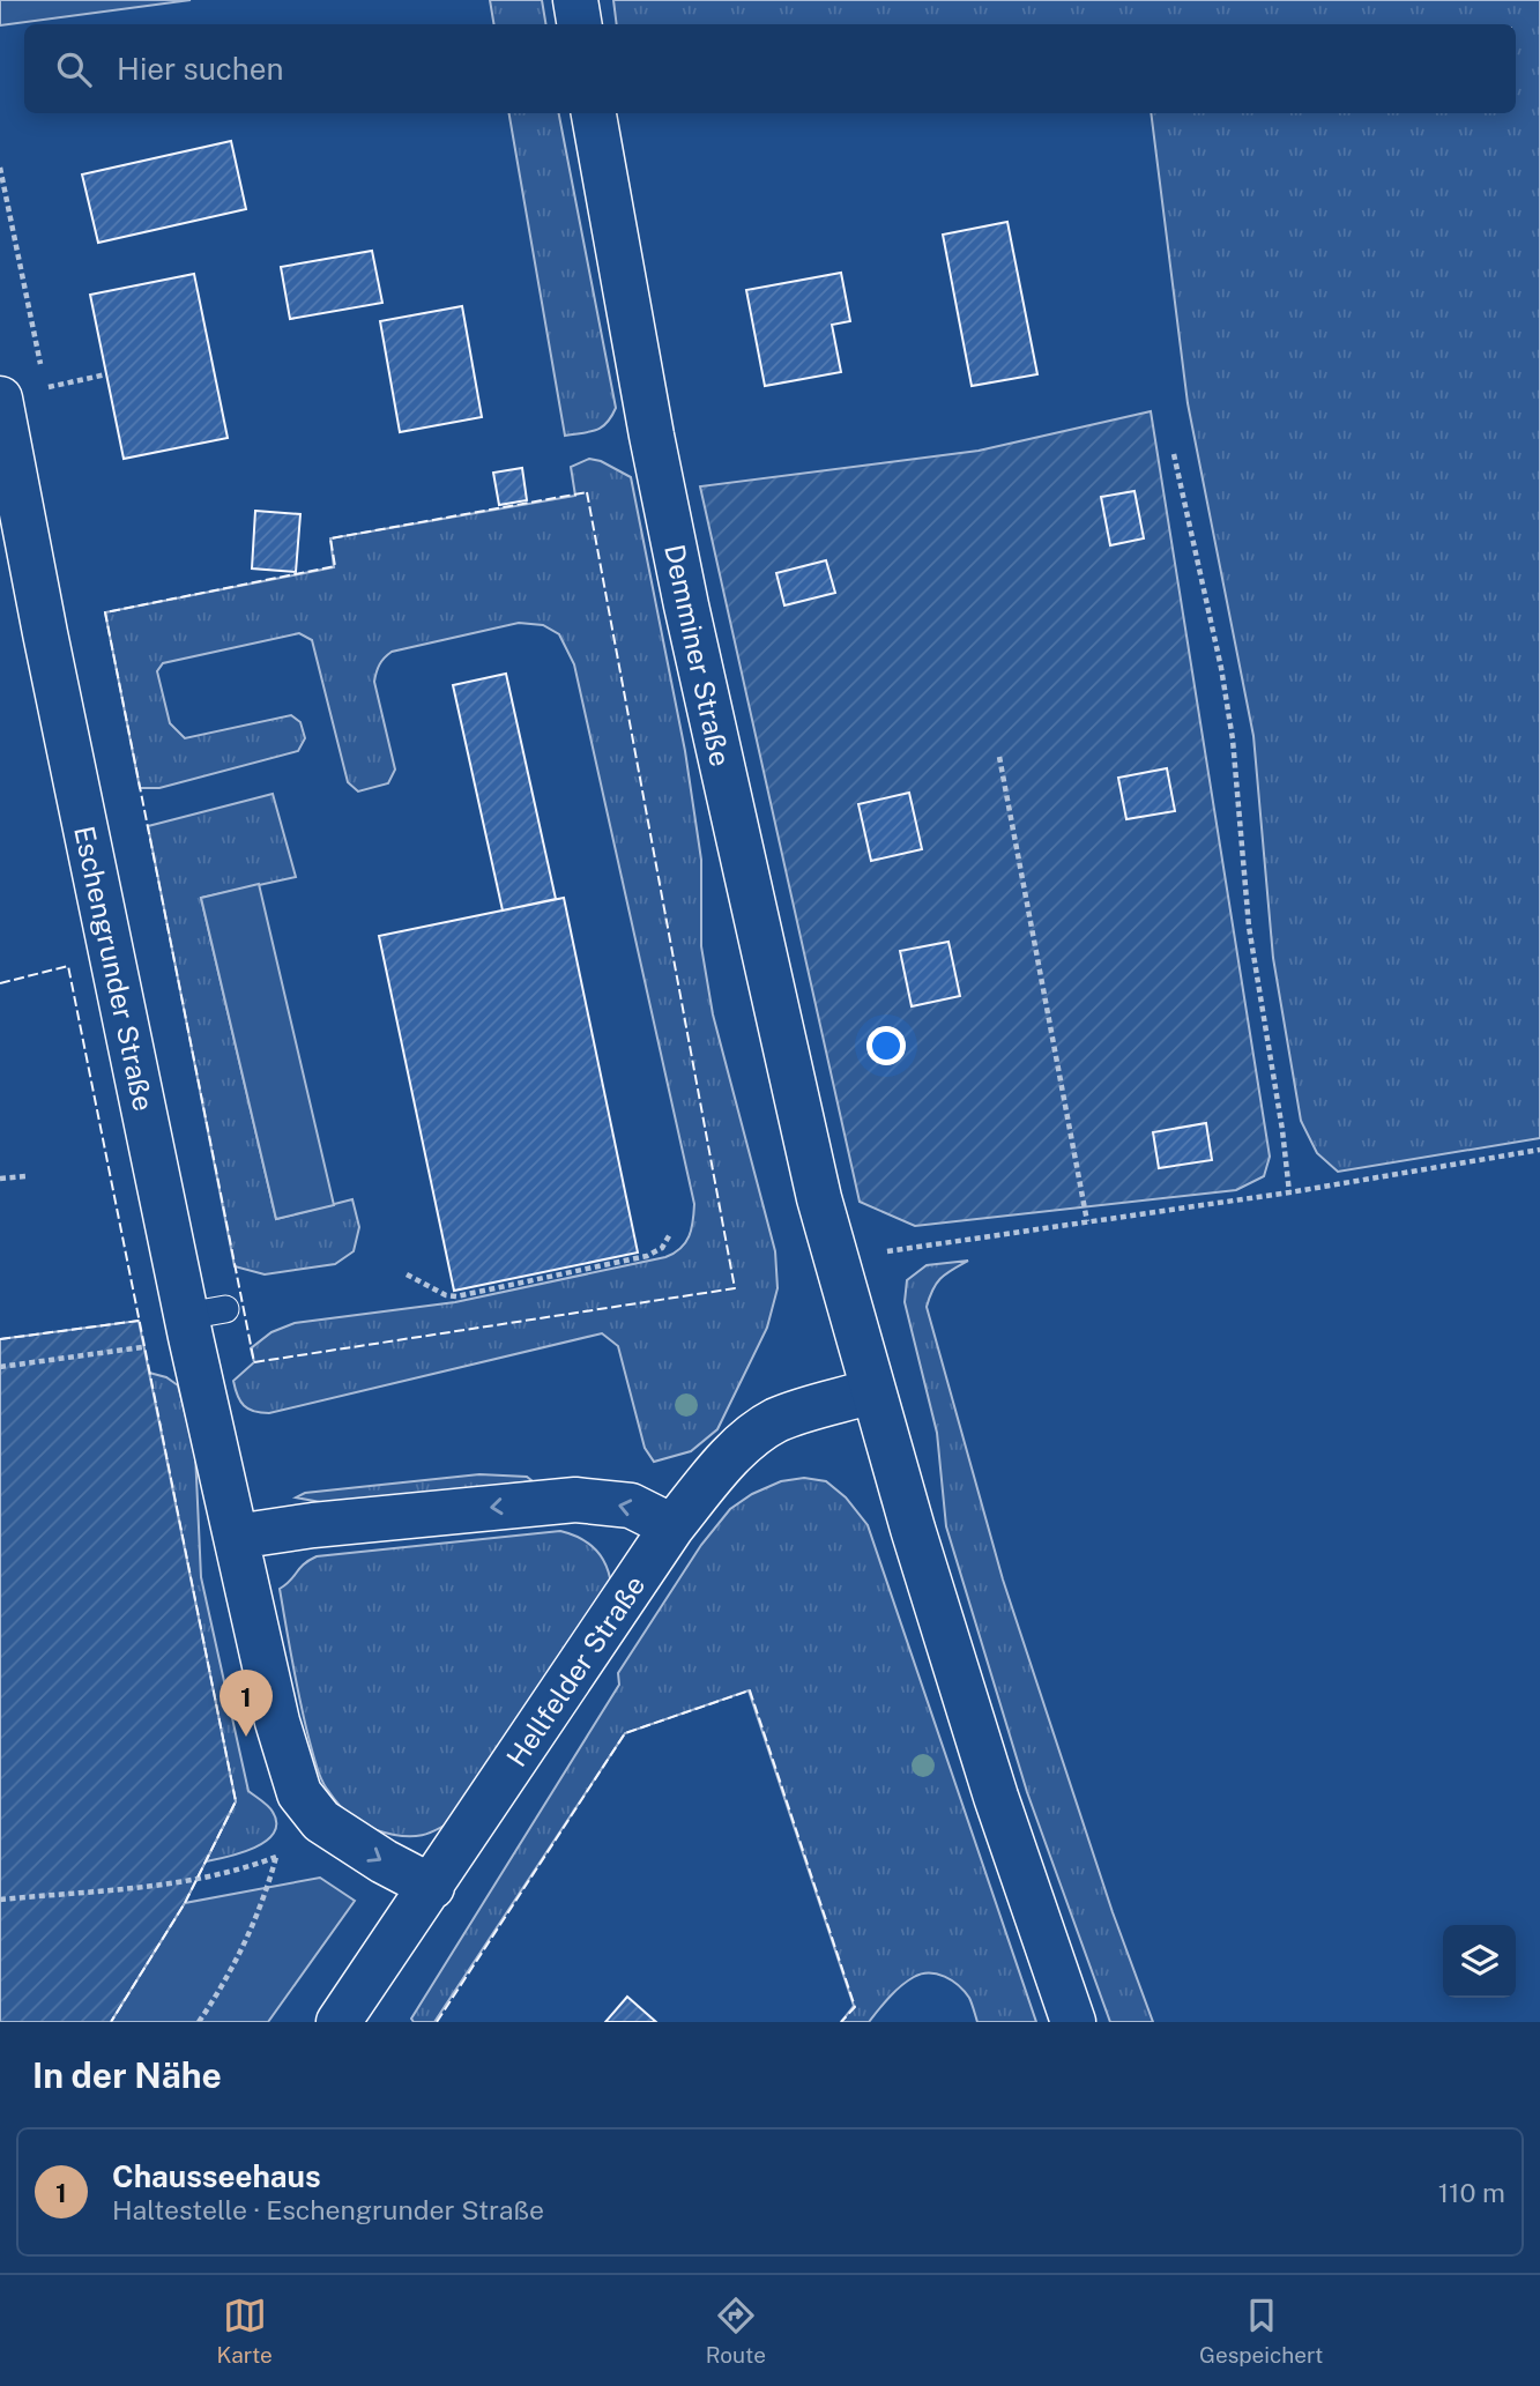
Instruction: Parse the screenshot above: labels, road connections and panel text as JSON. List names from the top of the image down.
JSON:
{
  "streets": {
    "street": ["Demminer Straße", "Eschengrunder Straße", "Hellfelder Straße"]
  },
  "crossings": [
    ["Demminer Straße", "Hellfelder Straße"],
    ["Eschengrunder Straße", "Hellfelder Straße"]
  ],
  "page": {
    "search": "Hier suchen",
    "pins": "1",
    "heading": "In der Nähe",
    "list": [
      {
        "mark": "1",
        "name": "Chausseehaus",
        "note": "Haltestelle · Eschengrunder Straße",
        "value": "110 m"
      }
    ],
    "nav": ["Karte", "Route", "Gespeichert"]
  }
}
